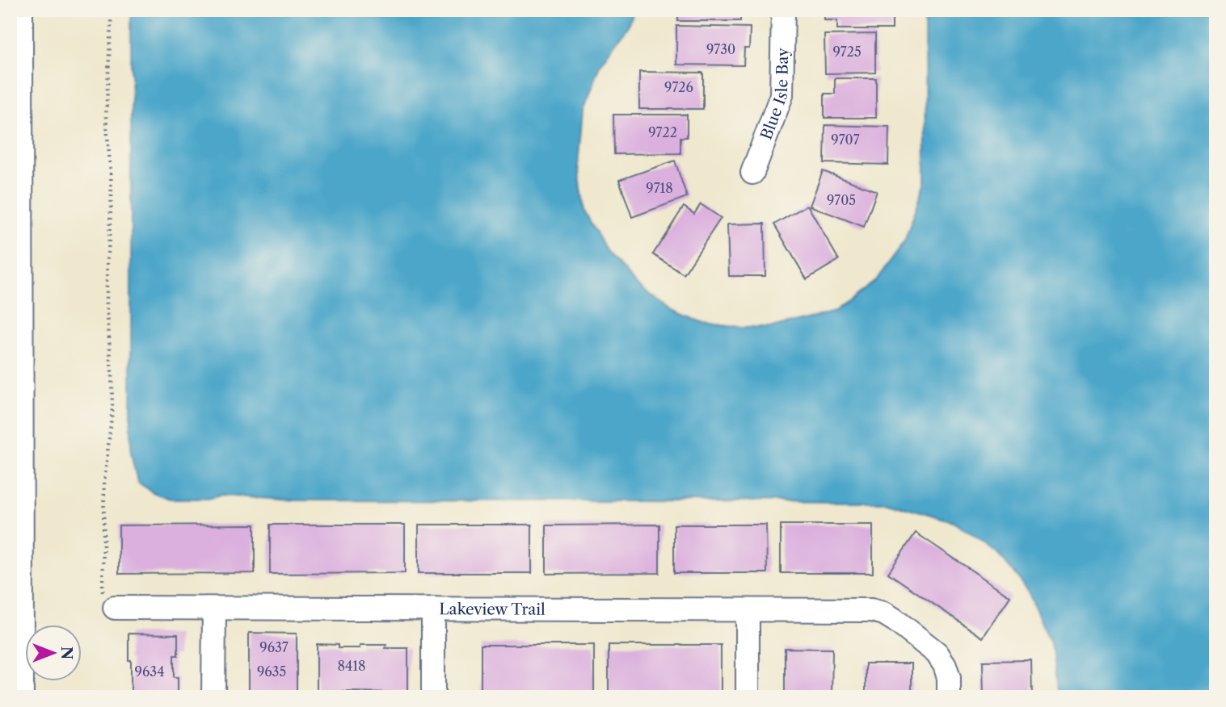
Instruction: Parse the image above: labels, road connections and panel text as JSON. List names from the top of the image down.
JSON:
{
  "streets": {
    "street": ["Blue Isle Bay", "Lakeview Trail"]
  },
  "house_numbers": [
    "9730",
    "9725",
    "9726",
    "9722",
    "9707",
    "9718",
    "9705",
    "9637",
    "8418",
    "9634",
    "9635"
  ],
  "north": "right"
}
